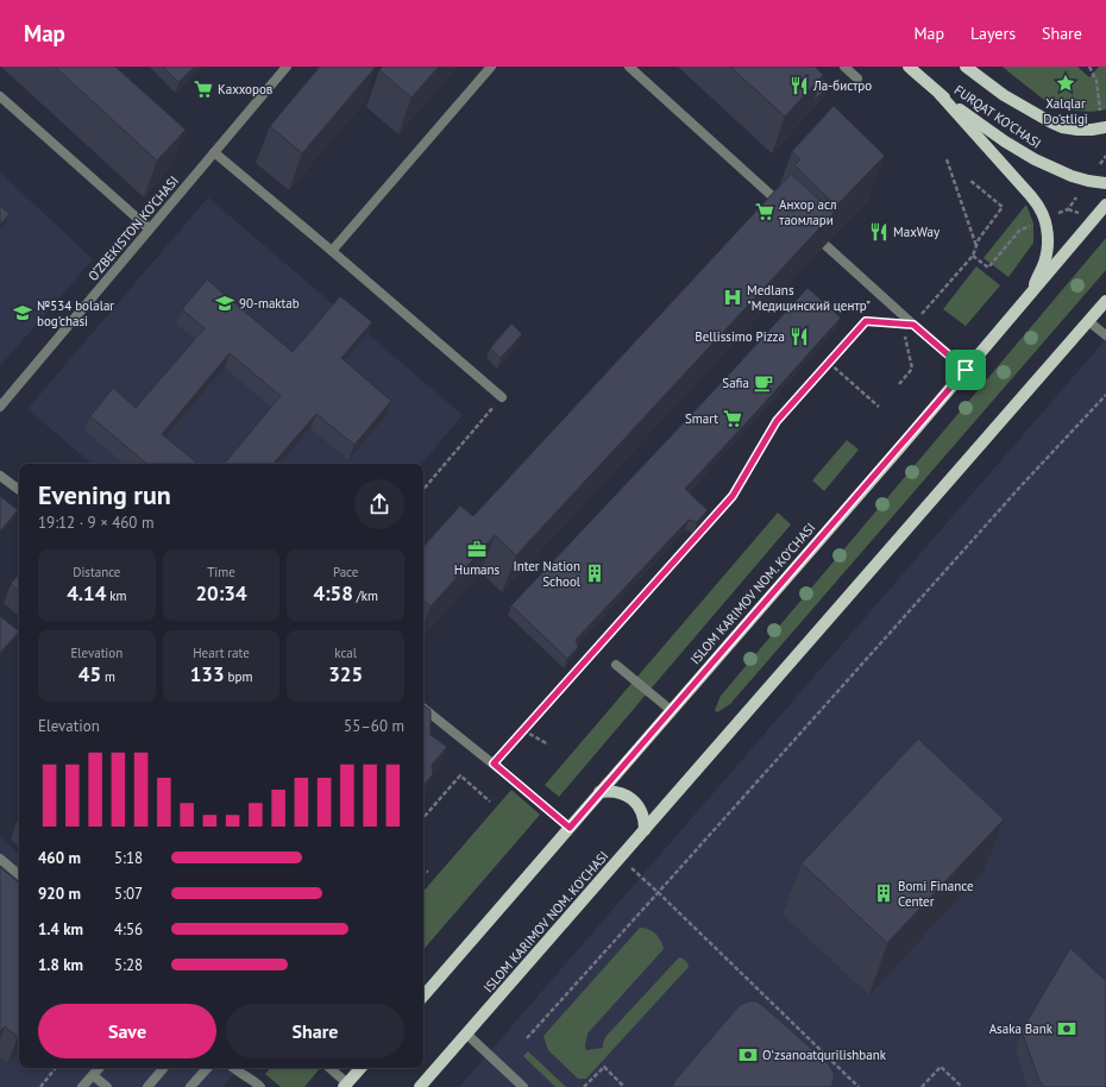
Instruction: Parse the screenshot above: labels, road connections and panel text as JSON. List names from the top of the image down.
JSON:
{
  "streets": {
    "main road": ["FURQAT KO'CHASI", "ISLOM KARIMOV NOM. KO'CHASI"],
    "street": ["O‘ZBEKISTON KO‘CHASI"]
  },
  "places": {
    "place": ["Xalqlar Do'stligi"],
    "restaurant": ["Ла-бистро", "MaxWay", "Bellissimo Pizza"],
    "supermarket": ["Каххоров", "Анхор асл таомлари", "Smart"],
    "hospital": ["Medlans \"Медицинский центр\""],
    "school or university": ["90-maktab", "№534 bolalar bog'chasi"],
    "cafe": ["Safia"],
    "office": ["Humans"],
    "building": ["Inter Nation School", "Bomi Finance Center"],
    "bank": ["Asaka Bank", "Oʻzsanoatqurilishbank"]
  },
  "page": {
    "header": "Map",
    "nav": ["Map", "Layers", "Share"],
    "heading": ["Evening run", "19:12 · 9 × 460 m"],
    "stats": [
      ["Distance", "4.14 km"],
      ["Time", "20:34"],
      ["Pace", "4:58 /km"],
      ["Elevation", "45 m"],
      ["Heart rate", "133 bpm"],
      ["kcal", "325"]
    ],
    "chart": ["Elevation", "55–60 m"],
    "list": [
      {
        "name": "460 m",
        "note": "5:18"
      },
      {
        "name": "920 m",
        "note": "5:07"
      },
      {
        "name": "1.4 km",
        "note": "4:56"
      },
      {
        "name": "1.8 km",
        "note": "5:28"
      }
    ],
    "buttons": ["Save", "Share"]
  }
}
